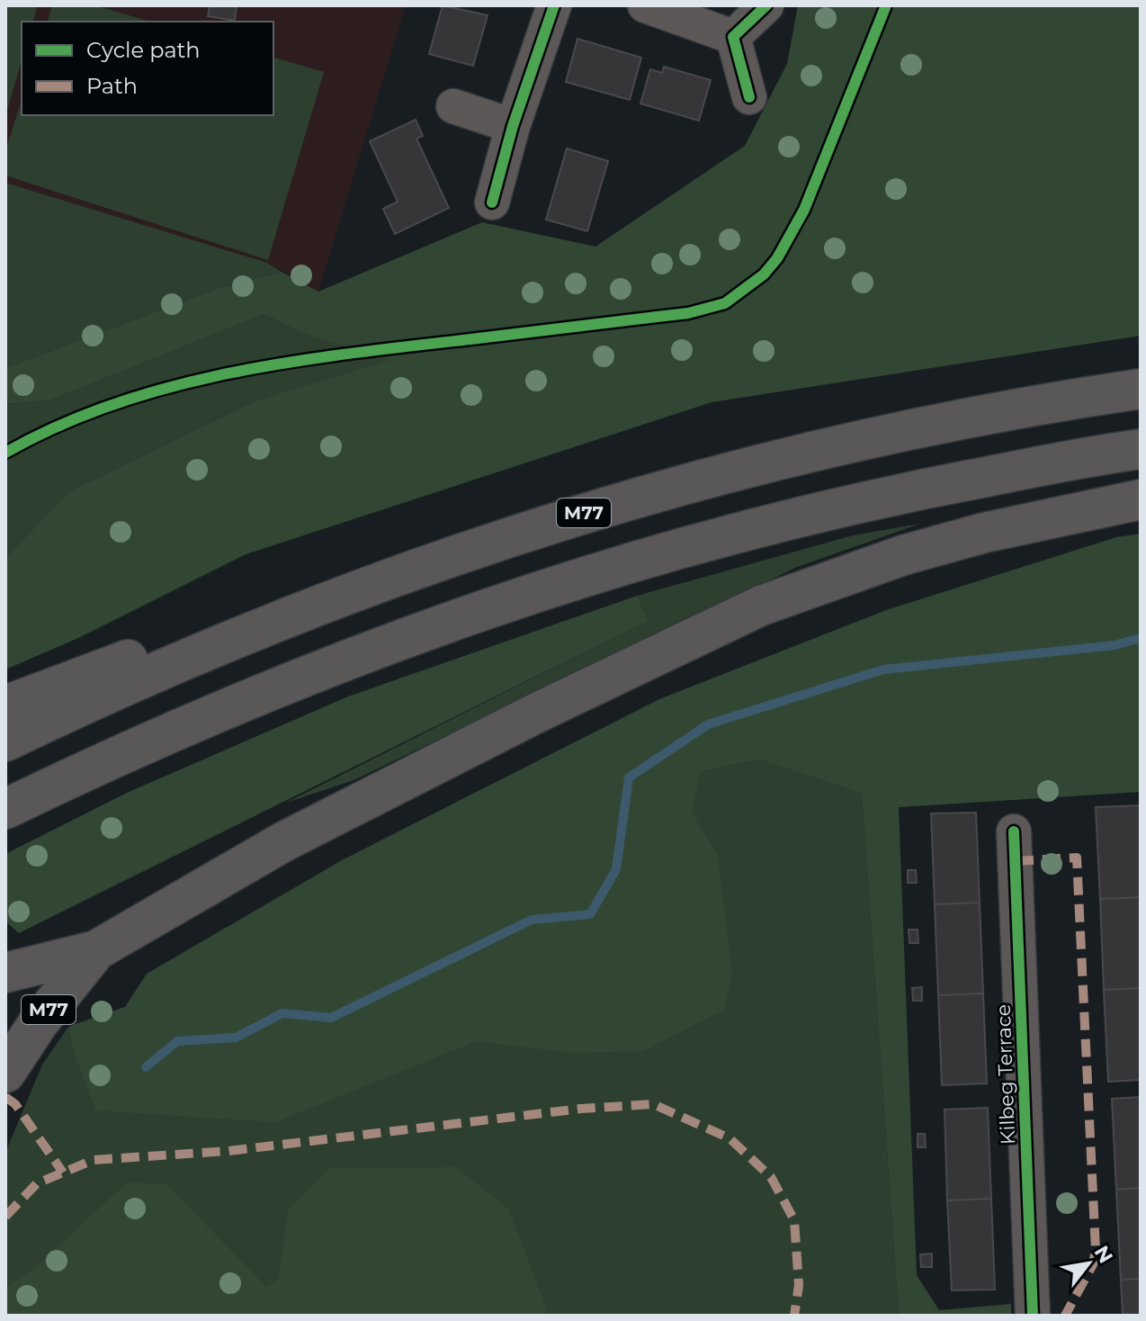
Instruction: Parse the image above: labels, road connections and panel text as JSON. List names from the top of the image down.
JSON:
{
  "streets": {
    "highway": ["M77"],
    "street": ["Kilbeg Terrace"]
  },
  "legend": ["Cycle path", "Path"],
  "north": "top right"
}
